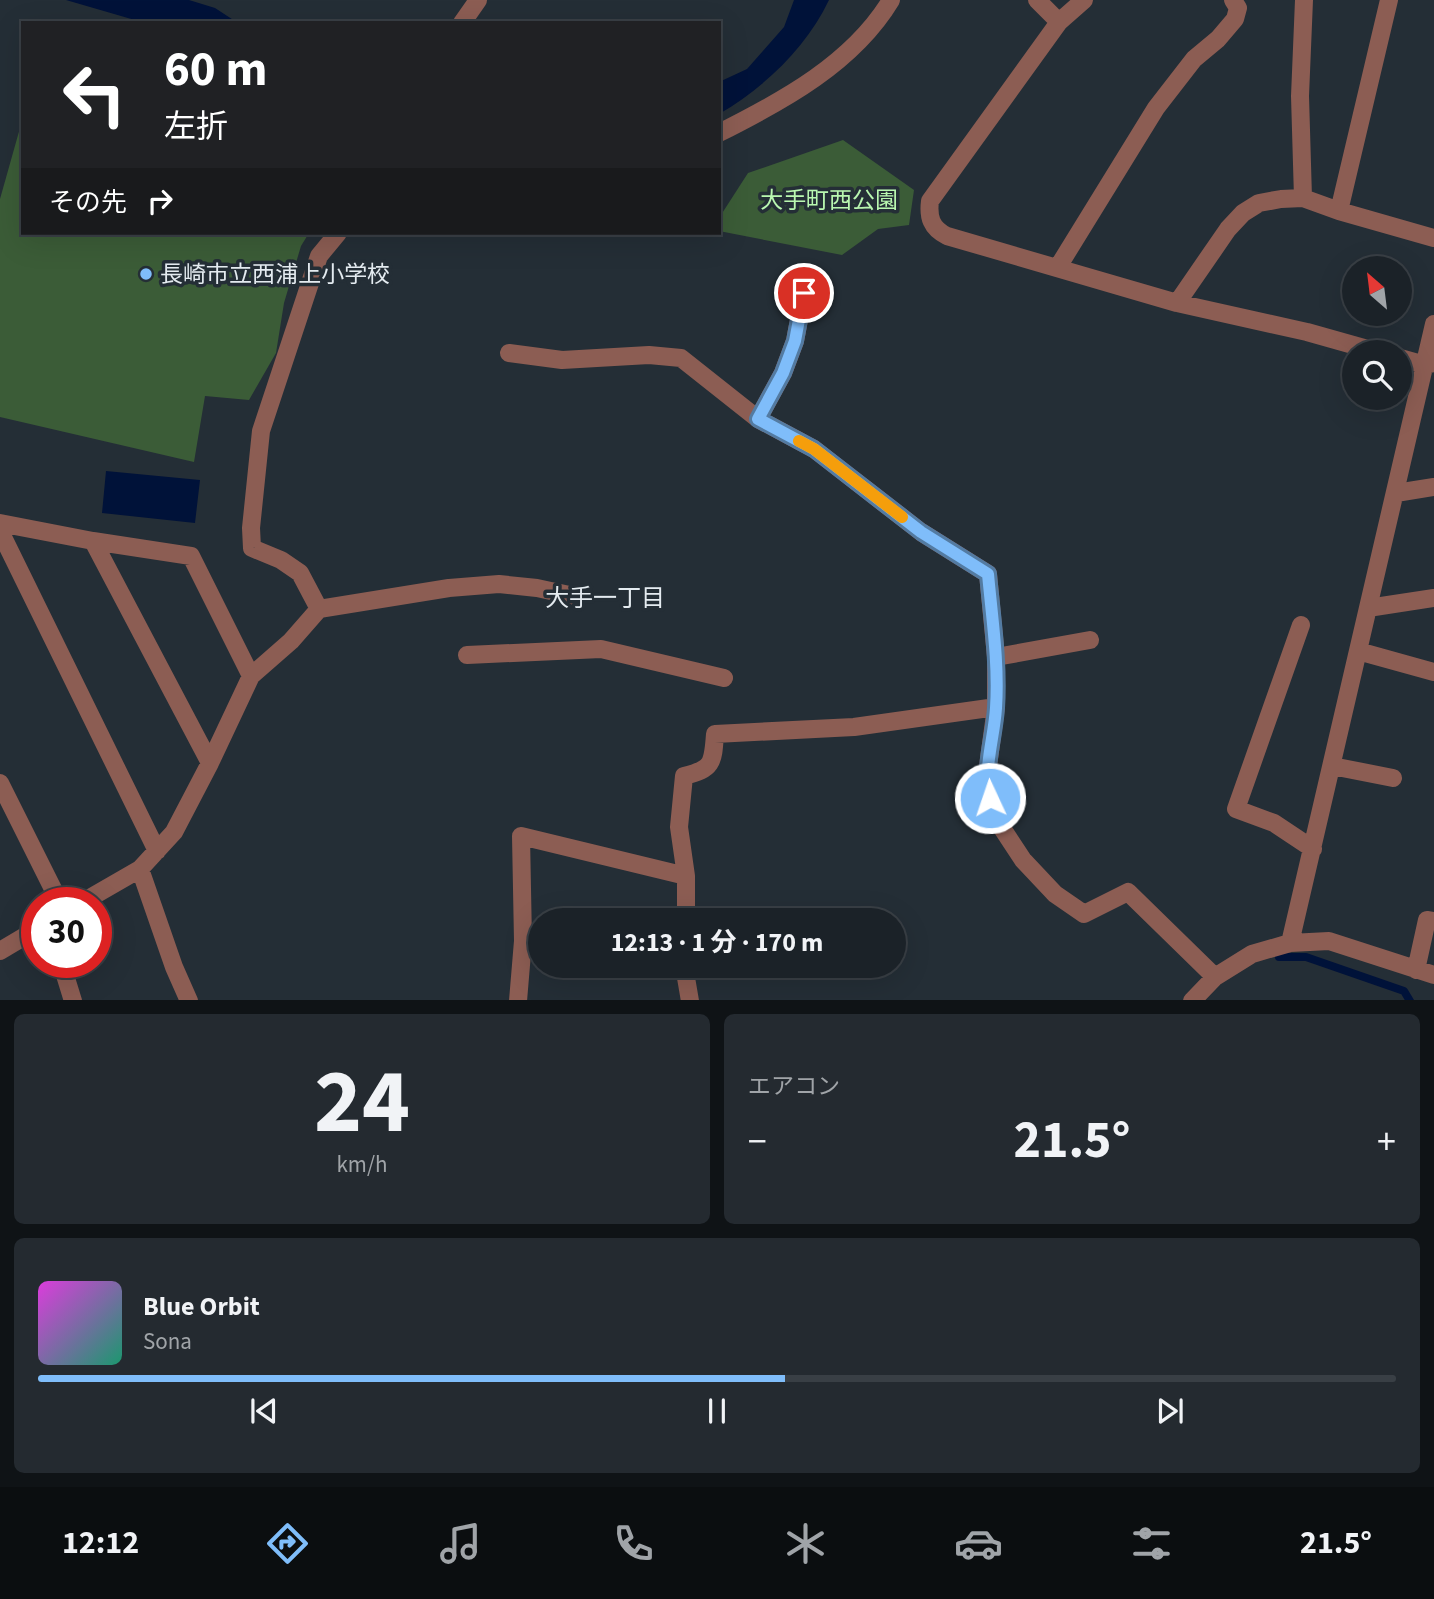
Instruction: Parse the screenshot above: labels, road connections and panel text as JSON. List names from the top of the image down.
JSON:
{
  "districts": ["大手一丁目"],
  "parks": ["大手町西公園"],
  "places": ["長崎市立西浦上小学校"],
  "north": "top left",
  "page": {
    "turn": ["60 m", "左折"],
    "then": "その先",
    "limit": "30",
    "trip": "12:13 · 1 分 · 170 m",
    "tile": [
      ["24", "km/h"],
      "エアコン"
    ],
    "heat": ["−", "21.5°", "+"],
    "song": ["Blue Orbit", "Sona"],
    "tabs": ["12:12", "21.5°"]
  }
}
